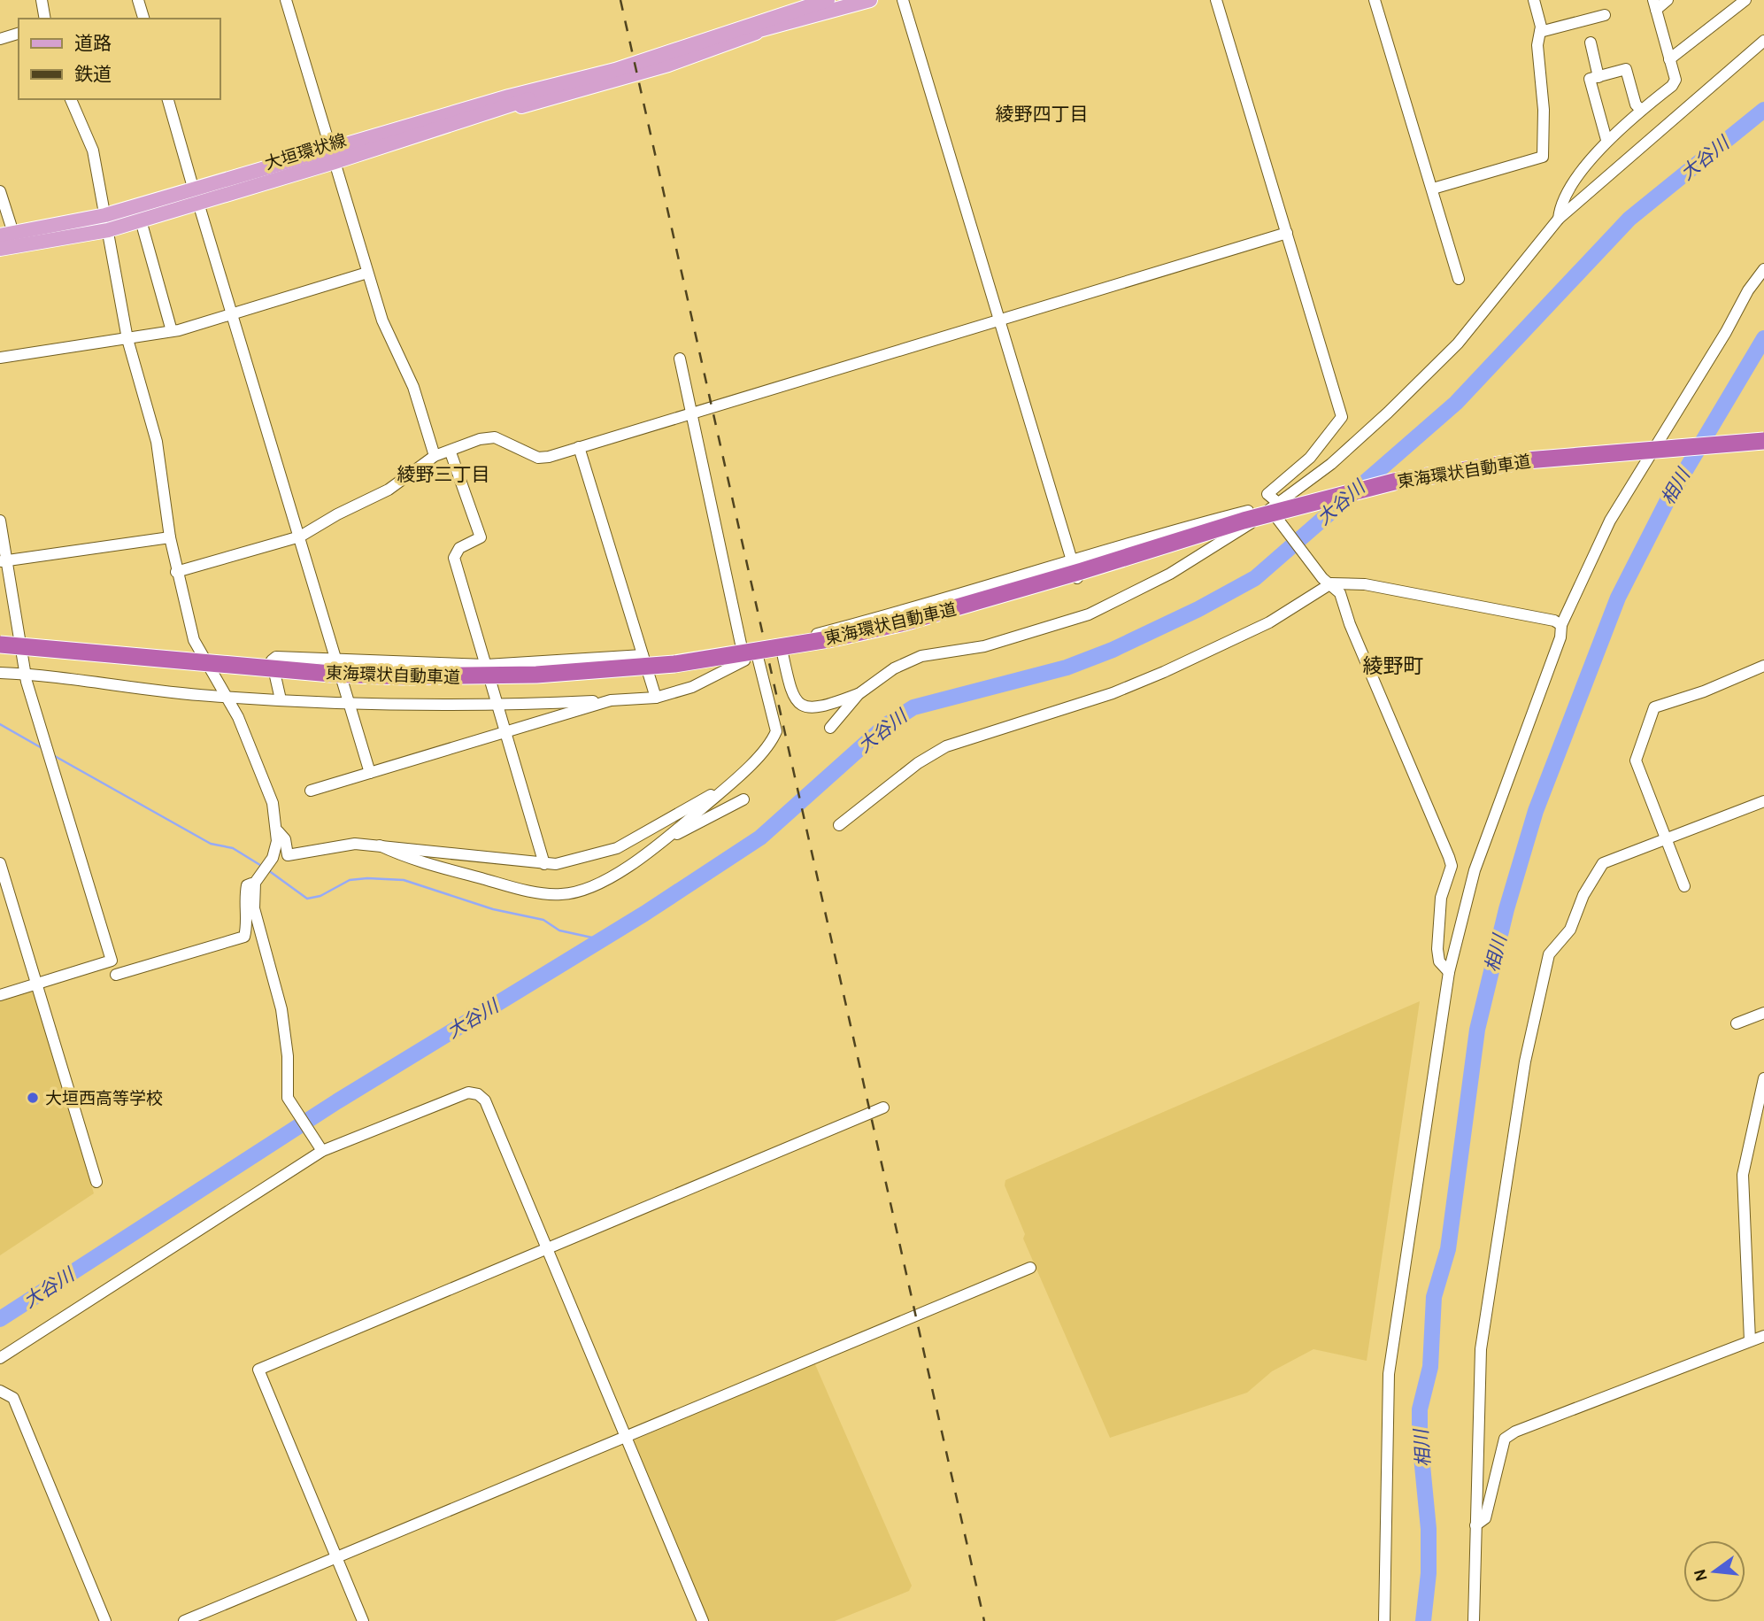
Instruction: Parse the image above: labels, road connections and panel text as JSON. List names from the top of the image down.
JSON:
{
  "streets": {
    "highway": ["東海環状自動車道"],
    "main road": ["大垣環状線"]
  },
  "districts": ["綾野四丁目", "綾野三丁目", "綾野町"],
  "water": ["大谷川", "相川"],
  "places": ["大垣西高等学校"],
  "legend": ["道路", "鉄道"],
  "north": "left"
}
